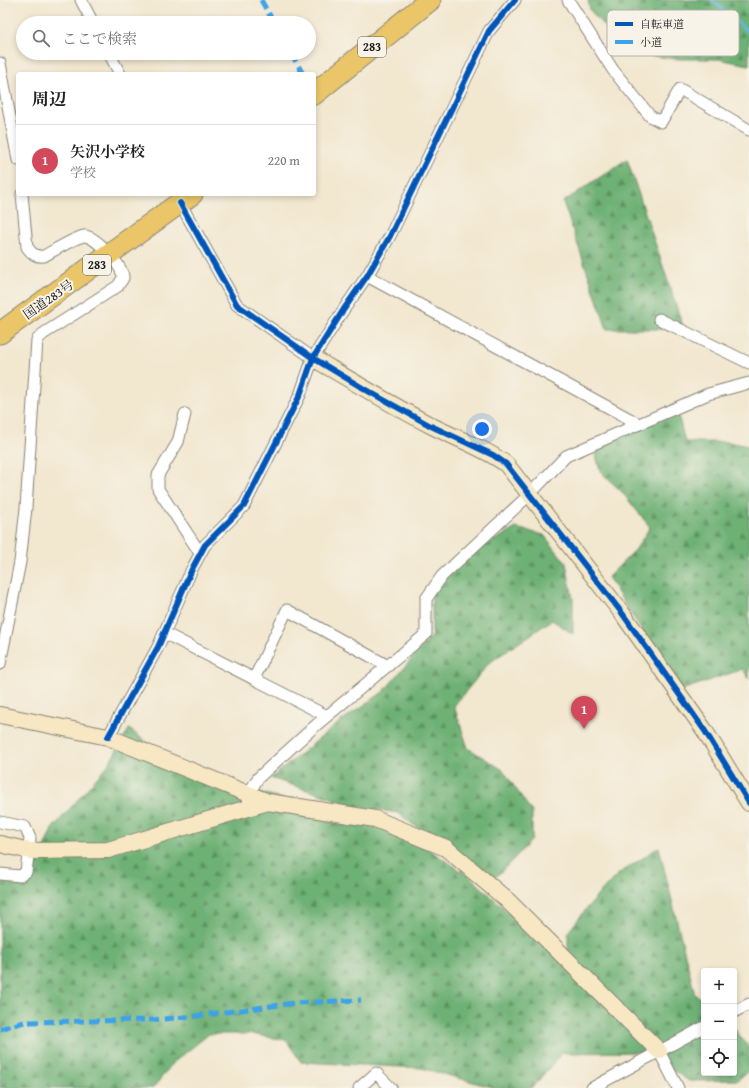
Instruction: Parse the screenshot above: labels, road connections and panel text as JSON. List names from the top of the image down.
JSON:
{
  "streets": {
    "highway": ["283", "国道283号"]
  },
  "legend": ["自転車道", "小道"],
  "page": {
    "search": "ここで検索",
    "heading": "周辺",
    "list": [
      {
        "mark": "1",
        "name": "矢沢小学校",
        "note": "学校",
        "value": "220 m"
      }
    ],
    "pins": "1",
    "map_buttons": ["+", "−"]
  }
}
